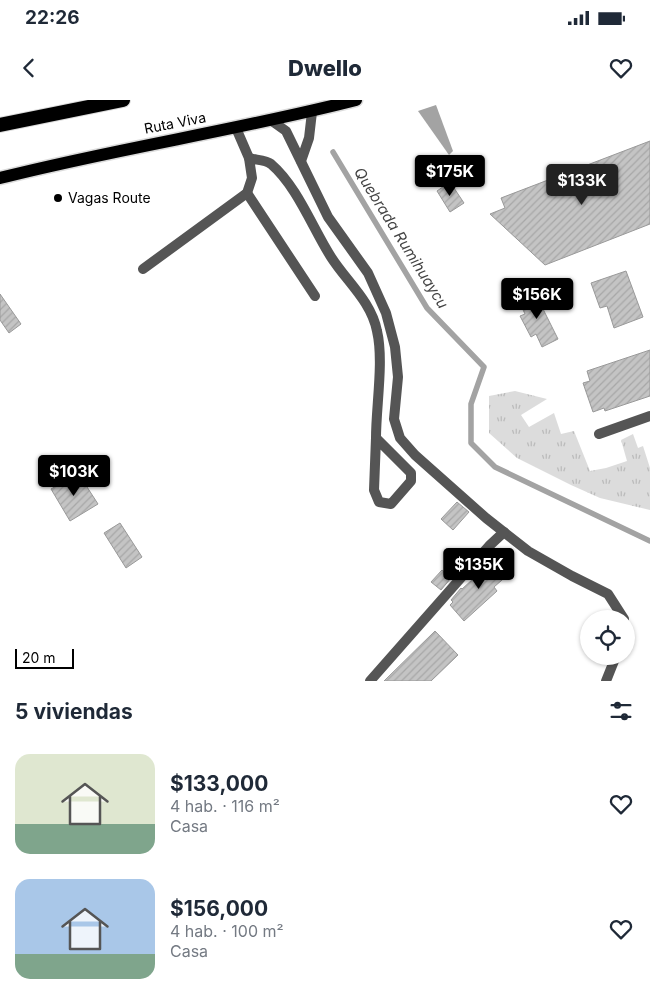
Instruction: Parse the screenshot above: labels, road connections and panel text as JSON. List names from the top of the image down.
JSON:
{
  "streets": {
    "main road": ["Ruta Viva"]
  },
  "water": ["Quebrada Rumihuaycu"],
  "places": ["Vagas Route"],
  "scale_bar": "20 m",
  "page": {
    "status": "22:26",
    "header": "Dwello",
    "price": [
      "$175K",
      "$133K",
      "$156K",
      "$103K",
      "$135K"
    ],
    "scale": "20 m",
    "heading": "5 viviendas",
    "list": [
      {
        "name": "$133,000",
        "note": "4 hab. · 116 m² · Casa"
      },
      {
        "name": "$156,000",
        "note": "4 hab. · 100 m² · Casa"
      }
    ]
  }
}
